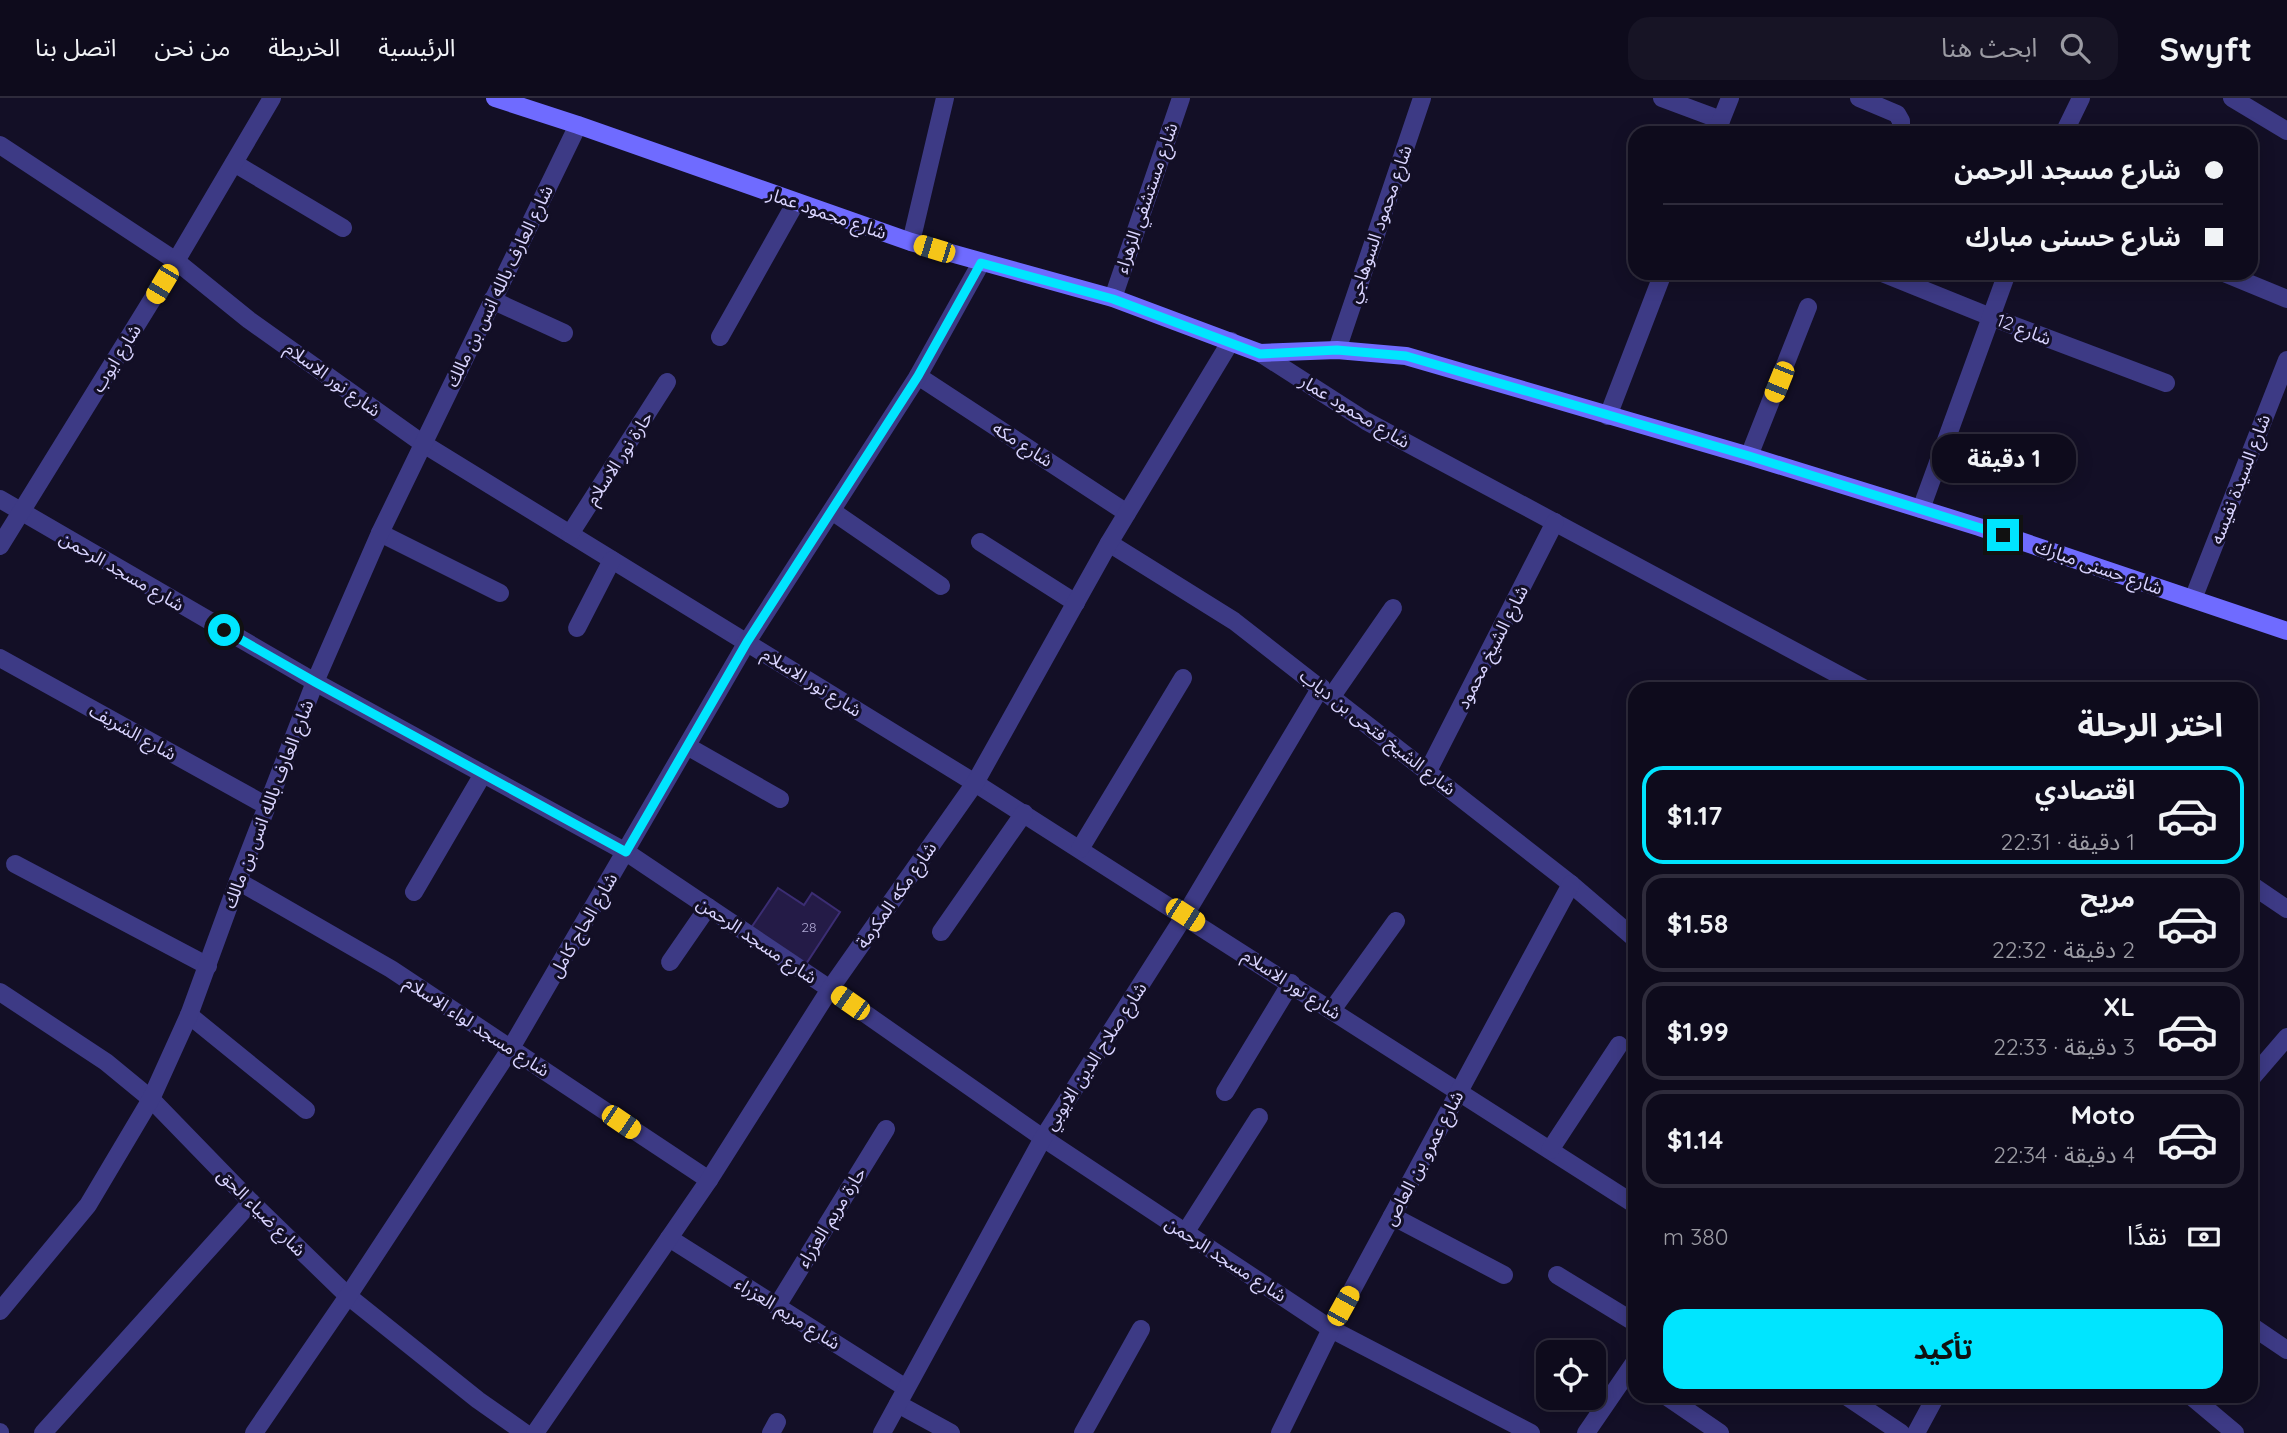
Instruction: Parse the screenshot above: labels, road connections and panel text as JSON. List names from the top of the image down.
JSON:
{
  "streets": {
    "street": [
      "شارع مستشفي الزهراء",
      "شارع محمود عمار",
      "شارع محمود السوهاجي",
      "شارع العارف بالله انس بن مالك",
      "شارع 12",
      "شارع ايوب",
      "شارع نور الاسلام",
      "شارع مكه",
      "حارة نور الاسلام",
      "شارع السيدة نفيسه",
      "شارع حسنى مبارك",
      "شارع مسجد الرحمن",
      "شارع الشيخ محمود",
      "شارع الشريف",
      "شارع الشيخ فتحى بن دياب",
      "شارع مكه المكرمة",
      "شارع الحاج كامل",
      "شارع مسجد لواء الاسلام",
      "شارع صلاح الدين الايوبي",
      "شارع عمرو بن العاص",
      "شارع ضياء الحق",
      "حارة مريم العزراء",
      "شارع مريم العزراء"
    ]
  },
  "crossings": [
    ["شارع مستشفي الزهراء", "شارع محمود عمار"],
    ["شارع محمود عمار", "شارع العارف بالله انس بن مالك"],
    ["شارع محمود عمار", "شارع حسنى مبارك"],
    ["شارع محمود عمار", "شارع الشيخ محمود"],
    ["شارع محمود عمار", "شارع مكه المكرمة"],
    ["شارع محمود عمار", "شارع الحاج كامل"],
    ["شارع محمود السوهاجي", "شارع حسنى مبارك"],
    ["شارع العارف بالله انس بن مالك", "شارع نور الاسلام"],
    ["شارع العارف بالله انس بن مالك", "شارع مسجد الرحمن"],
    ["شارع العارف بالله انس بن مالك", "شارع الشريف"],
    ["شارع العارف بالله انس بن مالك", "شارع مسجد لواء الاسلام"],
    ["شارع العارف بالله انس بن مالك", "شارع ضياء الحق"],
    ["شارع ايوب", "شارع نور الاسلام"],
    ["شارع ايوب", "شارع مسجد الرحمن"],
    ["شارع نور الاسلام", "حارة نور الاسلام"],
    ["شارع نور الاسلام", "شارع مكه المكرمة"],
    ["شارع نور الاسلام", "شارع الحاج كامل"],
    ["شارع نور الاسلام", "شارع صلاح الدين الايوبي"],
    ["شارع نور الاسلام", "شارع عمرو بن العاص"],
    ["شارع مكه", "شارع مكه المكرمة"],
    ["شارع مكه", "شارع الحاج كامل"],
    ["شارع السيدة نفيسه", "شارع حسنى مبارك"],
    ["شارع مسجد الرحمن", "شارع مكه المكرمة"],
    ["شارع مسجد الرحمن", "شارع الحاج كامل"],
    ["شارع مسجد الرحمن", "شارع صلاح الدين الايوبي"],
    ["شارع مسجد الرحمن", "شارع عمرو بن العاص"],
    ["شارع الشيخ محمود", "شارع الشيخ فتحى بن دياب"],
    ["شارع الشيخ فتحى بن دياب", "شارع مكه المكرمة"],
    ["شارع الشيخ فتحى بن دياب", "شارع صلاح الدين الايوبي"],
    ["شارع الشيخ فتحى بن دياب", "شارع عمرو بن العاص"],
    ["شارع مكه المكرمة", "شارع مسجد لواء الاسلام"],
    ["شارع مكه المكرمة", "شارع مريم العزراء"],
    ["شارع الحاج كامل", "شارع مسجد لواء الاسلام"],
    ["شارع الحاج كامل", "شارع ضياء الحق"],
    ["شارع صلاح الدين الايوبي", "شارع مريم العزراء"],
    ["حارة مريم العزراء", "شارع مريم العزراء"]
  ],
  "house_numbers": ["28"],
  "page": {
    "header": "Swyft",
    "search": "ابحث هنا",
    "nav": [
      "الرئيسية",
      "الخريطة",
      "من نحن",
      "اتصل بنا"
    ],
    "banner": ["شارع مسجد الرحمن", "شارع حسنى مبارك"],
    "bubble": "1 دقيقة",
    "heading": "اختر الرحلة",
    "list": [
      {
        "name": "اقتصادي",
        "note": "1 دقيقة · 22:31",
        "value": "$1.17"
      },
      {
        "name": "مريح",
        "note": "2 دقيقة · 22:32",
        "value": "$1.58"
      },
      {
        "name": "XL",
        "note": "3 دقيقة · 22:33",
        "value": "$1.99"
      },
      {
        "name": "Moto",
        "note": "4 دقيقة · 22:34",
        "value": "$1.14"
      }
    ],
    "pay": ["نقدًا", "380 m"],
    "buttons": "تأكيد"
  }
}
